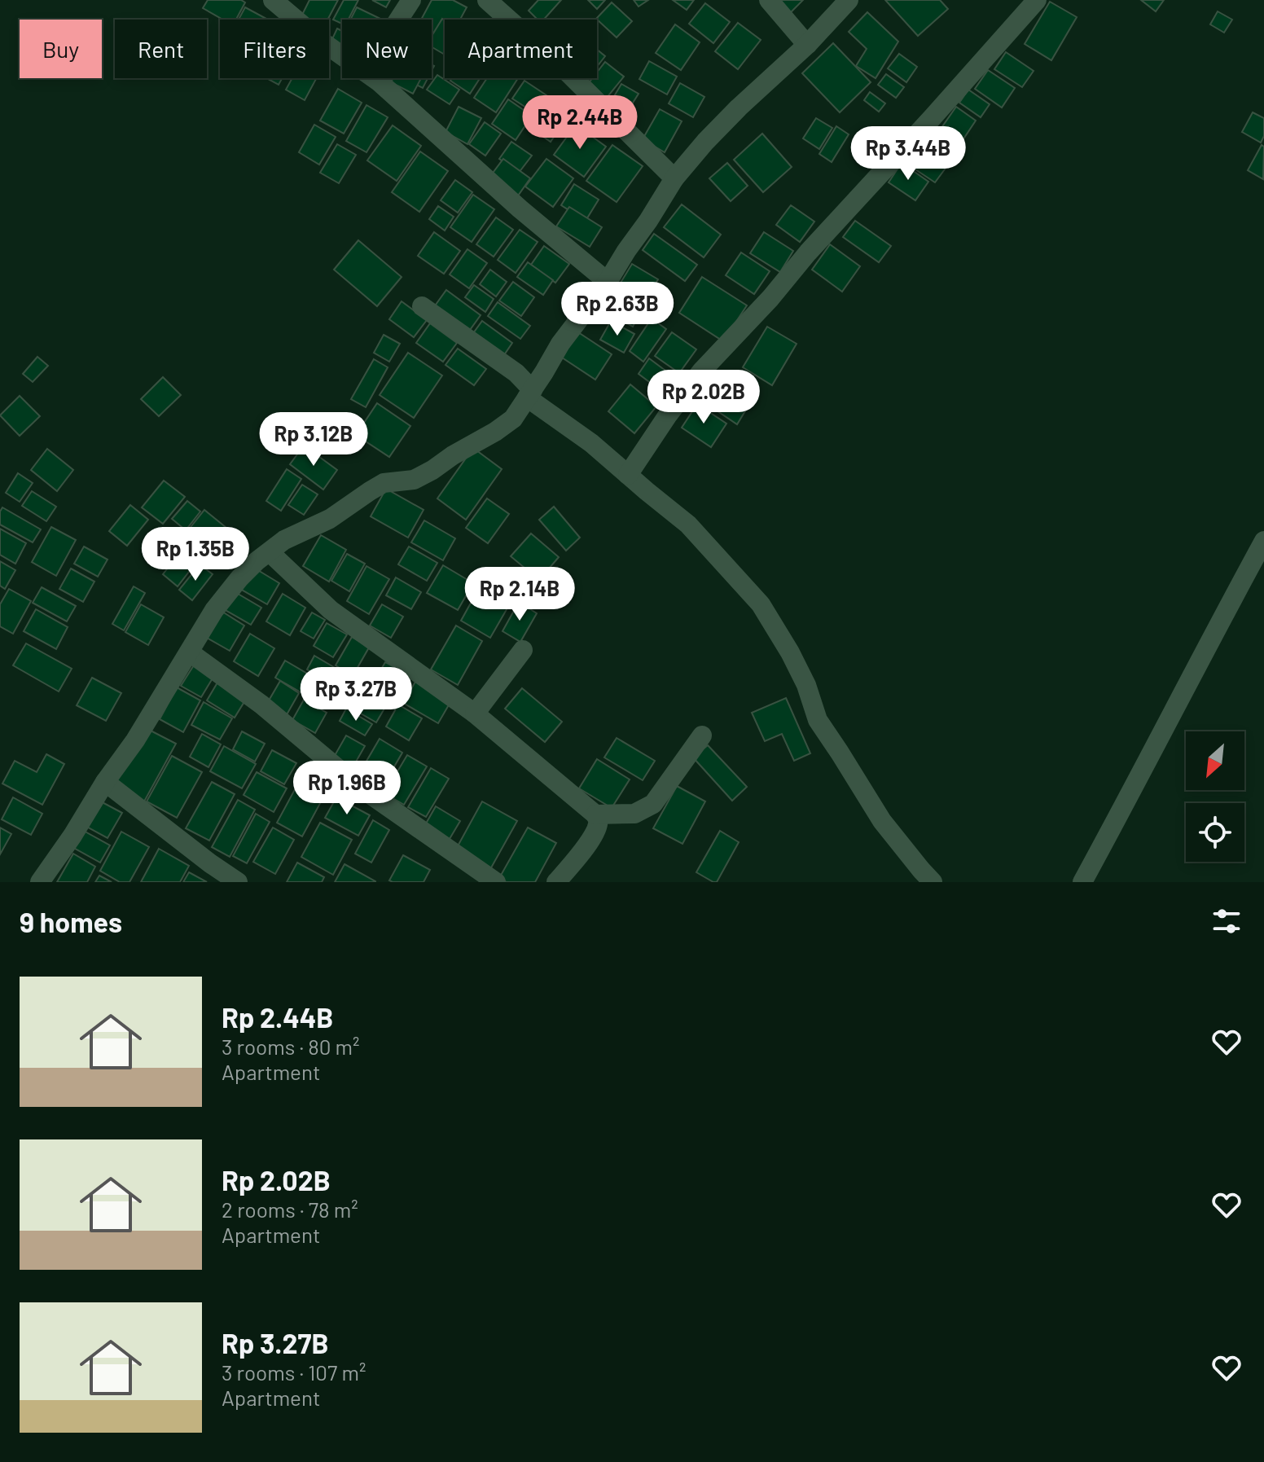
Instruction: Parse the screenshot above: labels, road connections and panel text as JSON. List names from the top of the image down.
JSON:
{
  "north": "bottom left",
  "page": {
    "chip": [
      "Buy",
      "Rent",
      "Filters",
      "New",
      "Apartment"
    ],
    "price": [
      "Rp 2.44B",
      "Rp 3.44B",
      "Rp 2.63B",
      "Rp 2.02B",
      "Rp 3.12B",
      "Rp 1.35B",
      "Rp 2.14B",
      "Rp 3.27B",
      "Rp 1.96B"
    ],
    "heading": "9 homes",
    "list": [
      {
        "name": "Rp 2.44B",
        "note": "3 rooms · 80 m² · Apartment"
      },
      {
        "name": "Rp 2.02B",
        "note": "2 rooms · 78 m² · Apartment"
      },
      {
        "name": "Rp 3.27B",
        "note": "3 rooms · 107 m² · Apartment"
      }
    ]
  }
}
